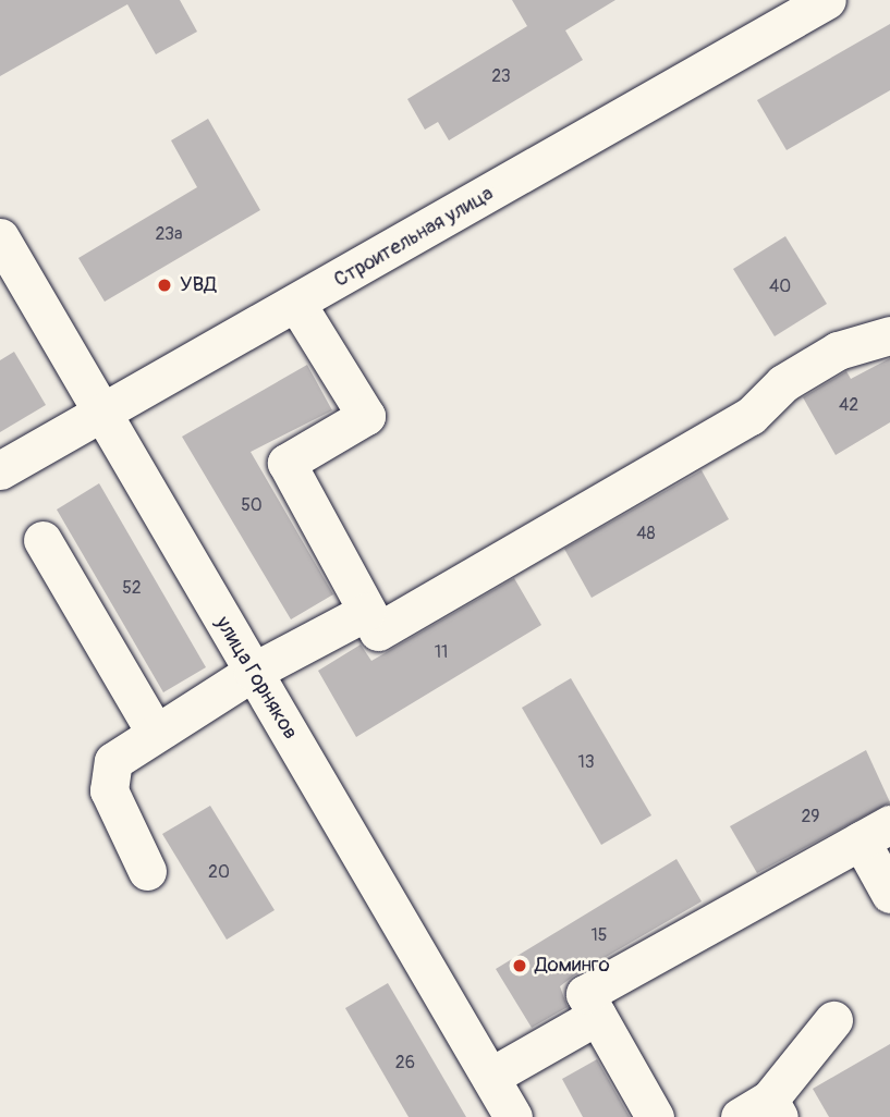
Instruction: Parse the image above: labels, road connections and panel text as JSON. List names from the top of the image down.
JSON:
{
  "streets": {
    "street": ["Строительная улица", "улица Горняков"]
  },
  "crossings": [
    ["Строительная улица", "улица Горняков"]
  ],
  "places": ["УВД", "Доминго"],
  "house_numbers": [
    "23",
    "23а",
    "40",
    "42",
    "50",
    "48",
    "52",
    "11",
    "13",
    "29",
    "20",
    "15",
    "26"
  ]
}
